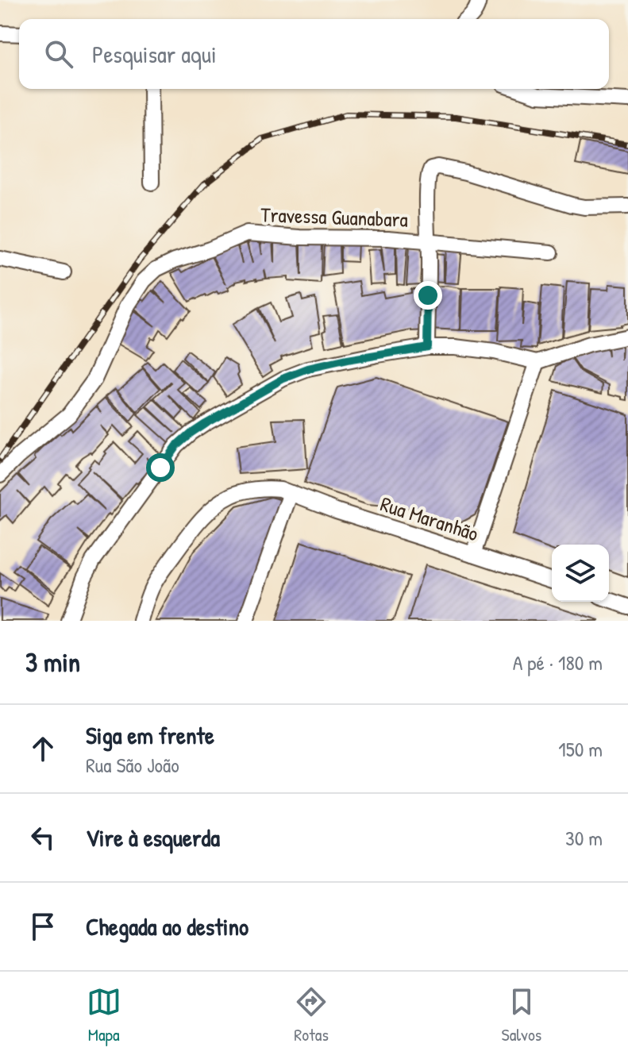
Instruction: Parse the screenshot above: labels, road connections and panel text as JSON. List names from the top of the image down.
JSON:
{
  "streets": {
    "street": ["Travessa Guanabara", "Rua Maranhão"]
  },
  "page": {
    "search": "Pesquisar aqui",
    "heading": ["3 min", "A pé · 180 m"],
    "list": [
      ["Siga em frente", "Rua São João", "150 m"],
      ["Vire à esquerda", "30 m"],
      "Chegada ao destino"
    ],
    "nav": ["Mapa", "Rotas", "Salvos"]
  }
}
